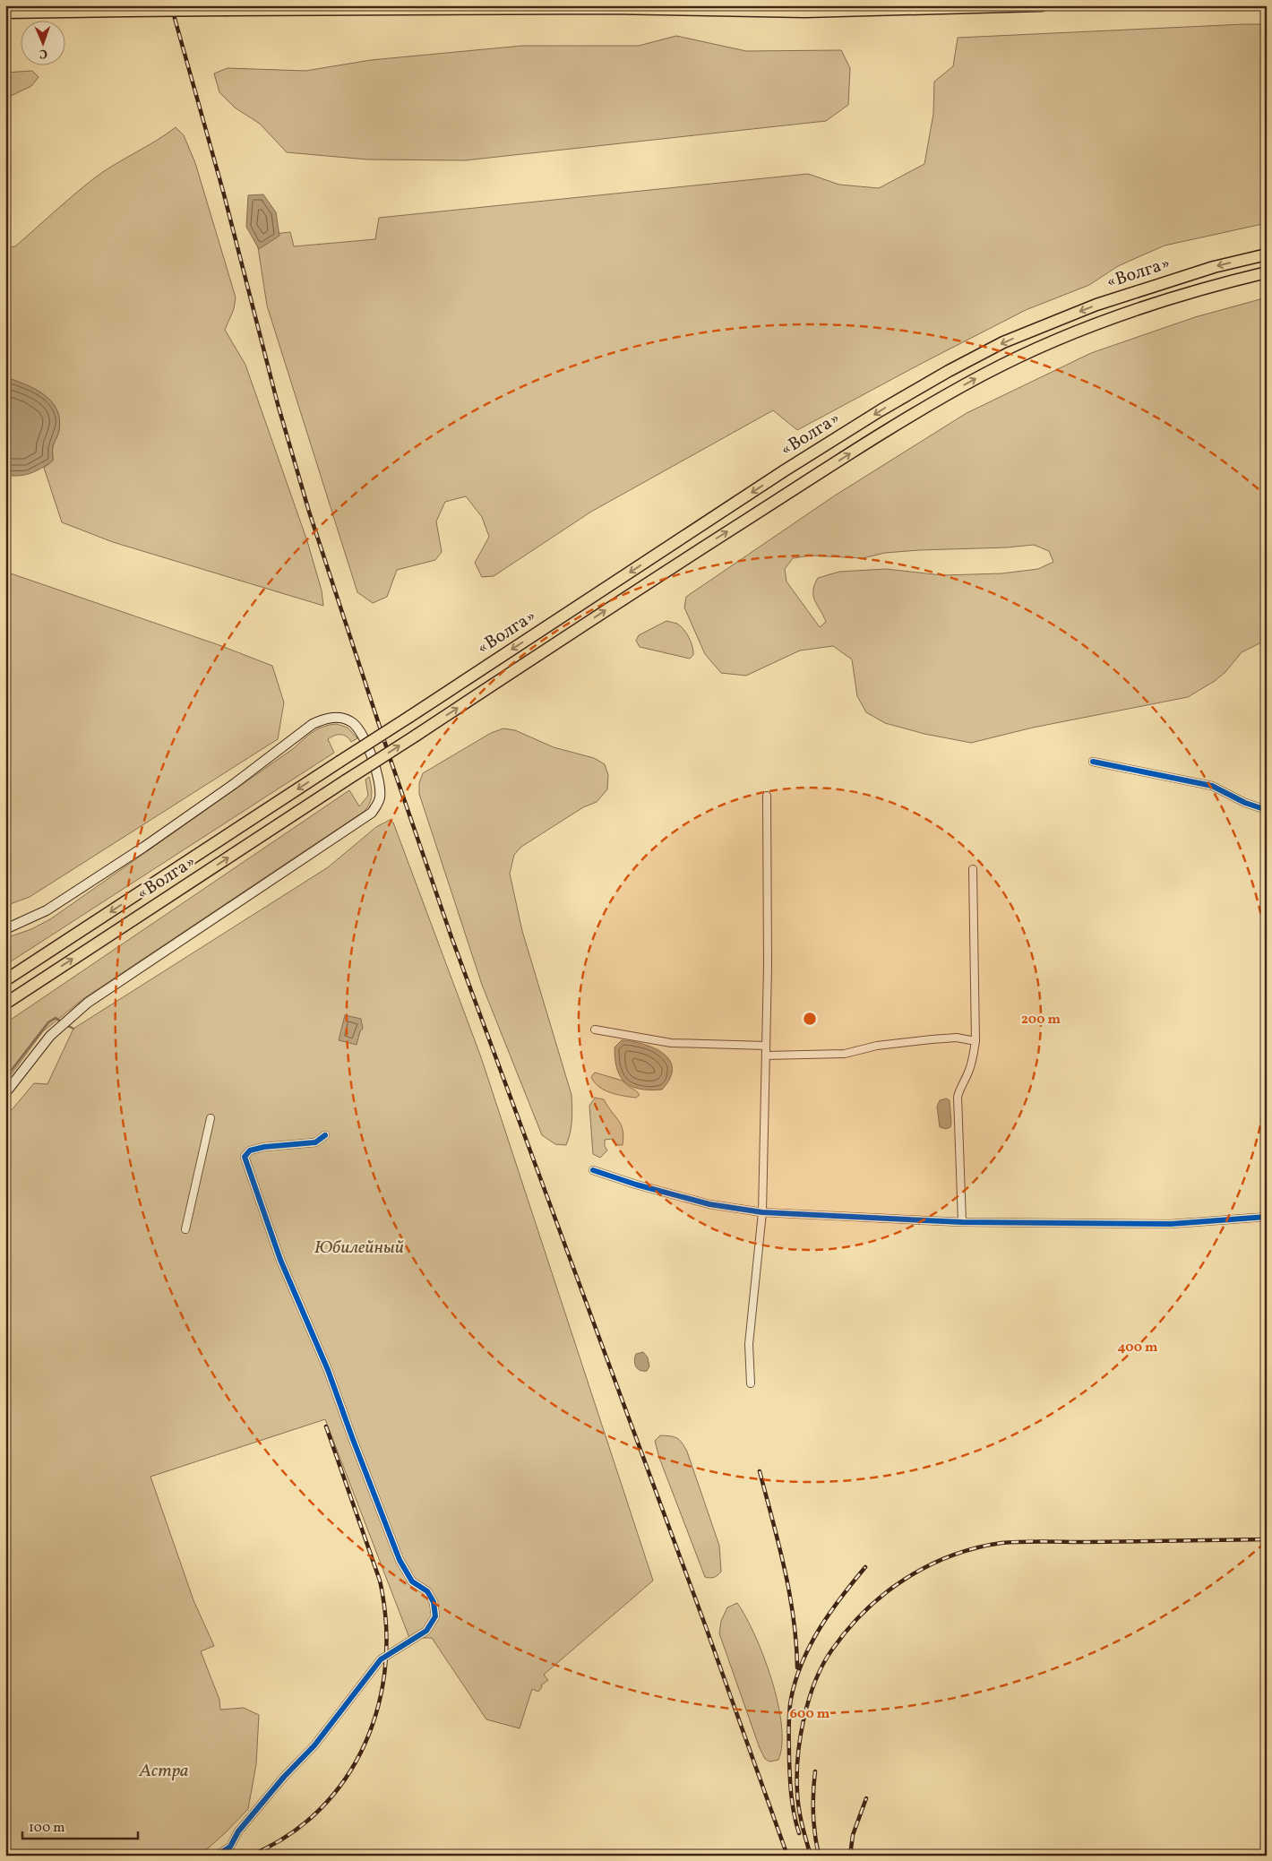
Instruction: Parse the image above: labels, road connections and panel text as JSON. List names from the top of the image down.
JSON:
{
  "streets": {
    "highway": ["«Волга»"]
  },
  "parks": ["Юбилейный", "Астра"],
  "scale_bar": "100 m",
  "north": "bottom",
  "rings": ["200 m", "400 m", "600 m"]
}
